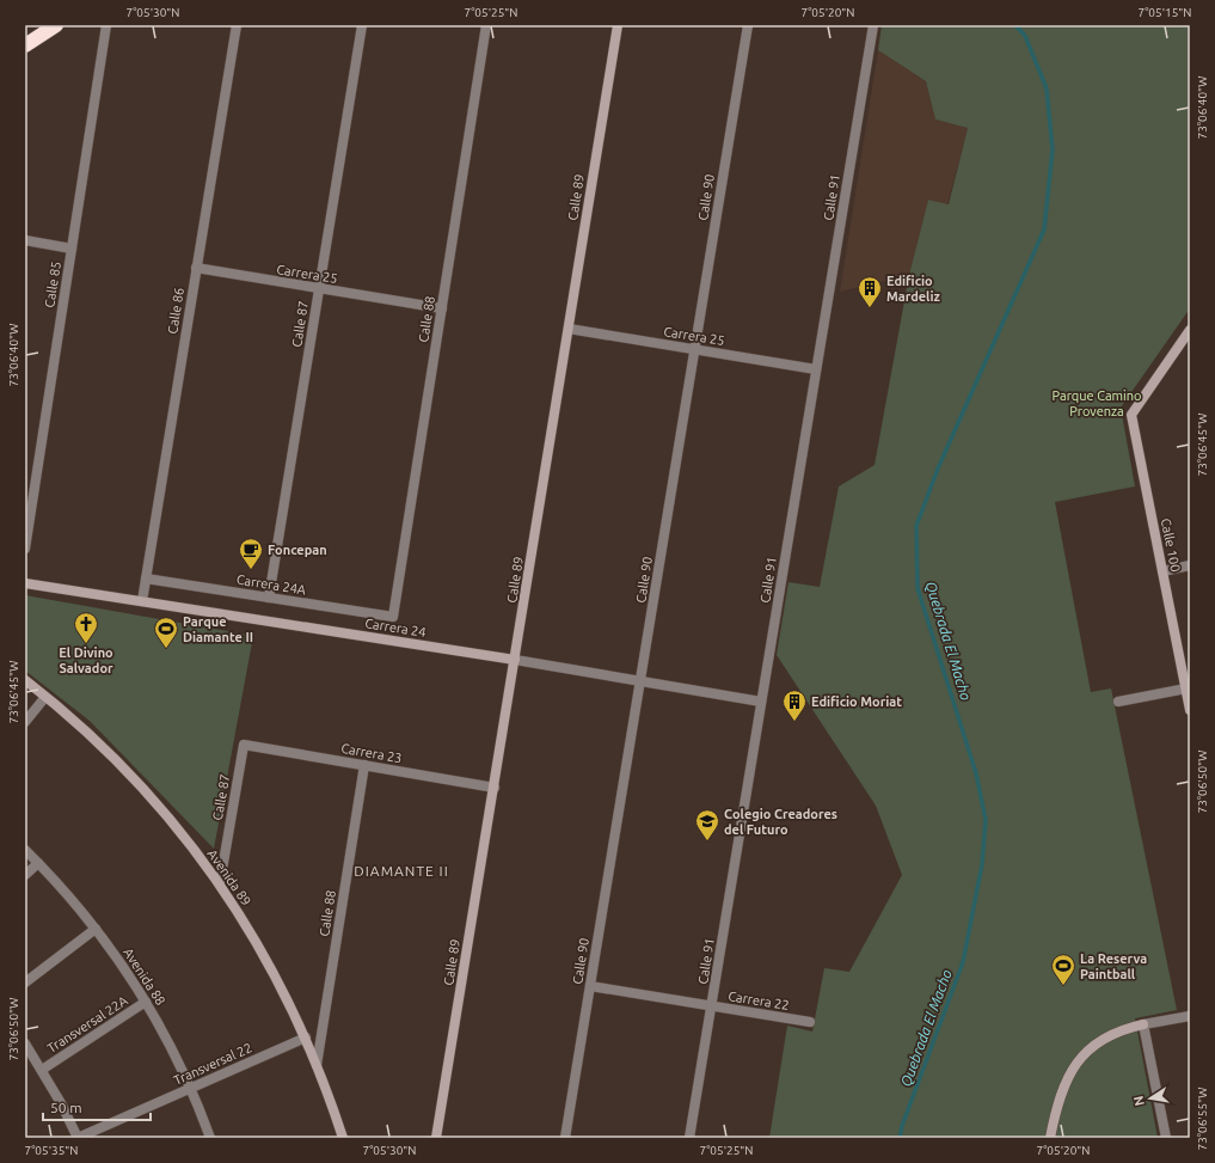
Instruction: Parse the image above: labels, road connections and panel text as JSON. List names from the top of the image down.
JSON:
{
  "streets": {
    "street": [
      "Calle 89",
      "Calle 90",
      "Calle 91",
      "Carrera 25",
      "Calle 85",
      "Calle 86",
      "Calle 88",
      "Calle 87",
      "Calle 100",
      "Carrera 24A",
      "Carrera 24",
      "Carrera 23",
      "Avenida 89",
      "Avenida 88",
      "Carrera 22",
      "Transversal 22A",
      "Transversal 22"
    ]
  },
  "crossings": [
    ["Calle 89", "Carrera 25"],
    ["Calle 89", "Carrera 24"],
    ["Calle 89", "Carrera 23"],
    ["Calle 90", "Carrera 25"],
    ["Calle 90", "Carrera 24"],
    ["Calle 90", "Carrera 22"],
    ["Calle 91", "Carrera 25"],
    ["Calle 91", "Carrera 24"],
    ["Calle 91", "Carrera 22"],
    ["Carrera 25", "Calle 86"],
    ["Carrera 25", "Calle 88"],
    ["Carrera 25", "Calle 87"],
    ["Calle 86", "Carrera 24A"],
    ["Calle 86", "Carrera 24"],
    ["Calle 88", "Carrera 24A"],
    ["Calle 88", "Carrera 23"],
    ["Calle 88", "Avenida 89"],
    ["Calle 87", "Carrera 24A"],
    ["Calle 87", "Carrera 23"],
    ["Calle 87", "Avenida 89"],
    ["Avenida 89", "Transversal 22"],
    ["Avenida 88", "Transversal 22A"],
    ["Avenida 88", "Transversal 22"]
  ],
  "districts": ["DIAMANTE II"],
  "water": ["Quebrada El Macho"],
  "parks": ["Parque Camino Provenza"],
  "places": {
    "building": ["Edificio Mardeliz", "Edificio Moriat"],
    "cafe": ["Foncepan"],
    "church": ["El Divino Salvador"],
    "sports": ["Parque Diamante II", "La Reserva Paintball"],
    "school or university": ["Colegio Creadores del Futuro"]
  },
  "scale_bar": "50 m",
  "north": "left",
  "coordinates": [
    "7°05'30\"N",
    "7°05'25\"N",
    "7°05'20\"N",
    "7°05'15\"N",
    "73°06'40\"W",
    "73°06'45\"W",
    "73°06'50\"W",
    "73°06'55\"W",
    "7°05'35\"N"
  ]
}
